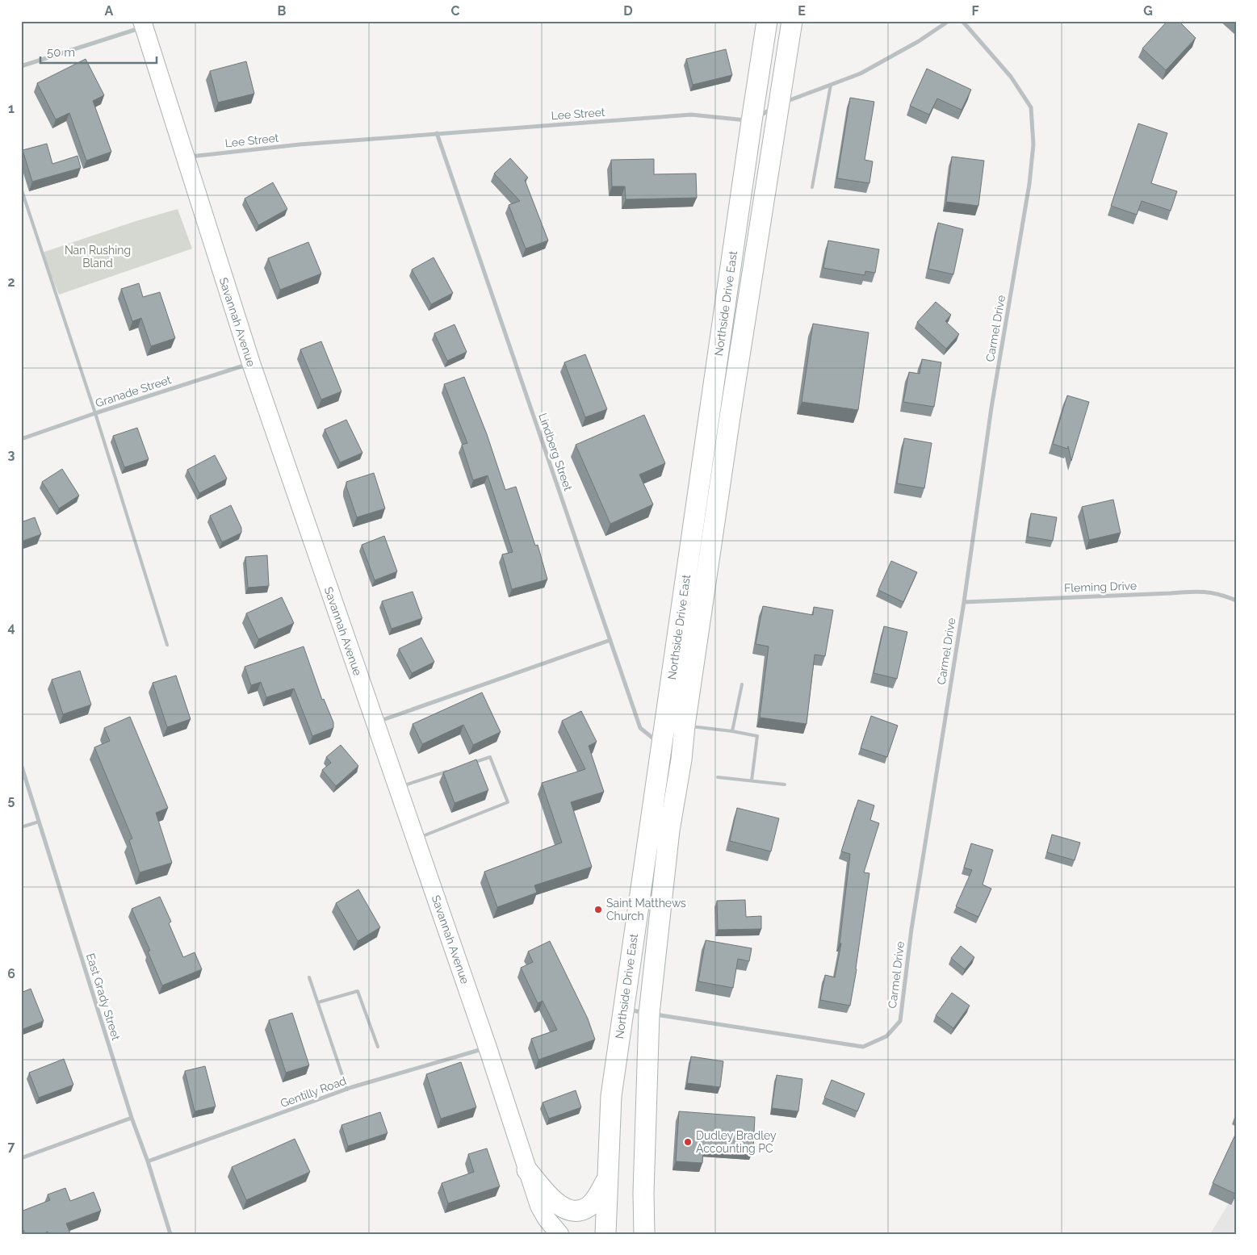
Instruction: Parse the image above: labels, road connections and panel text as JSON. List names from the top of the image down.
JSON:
{
  "streets": {
    "main road": ["Northside Drive East"],
    "street": [
      "Lee Street",
      "Savannah Avenue",
      "Carmel Drive",
      "Granade Street",
      "Lindberg Street",
      "Fleming Drive",
      "East Grady Street",
      "Gentilly Road"
    ]
  },
  "crossings": [
    ["Lee Street", "Northside Drive East"],
    ["Lee Street", "Savannah Avenue"],
    ["Lee Street", "Lindberg Street"],
    ["Northside Drive East", "Carmel Drive"],
    ["Northside Drive East", "Lindberg Street"],
    ["Savannah Avenue", "Granade Street"],
    ["Savannah Avenue", "Gentilly Road"],
    ["Carmel Drive", "Fleming Drive"],
    ["East Grady Street", "Gentilly Road"]
  ],
  "parks": ["Nan Rushing Bland"],
  "places": ["Saint Matthews Church", "Dudley Bradley Accounting PC"],
  "scale_bar": "50 m",
  "grid": {
    "columns": [
      "A",
      "B",
      "C",
      "D",
      "E",
      "F",
      "G"
    ],
    "rows": [
      "1",
      "2",
      "3",
      "4",
      "5",
      "6",
      "7"
    ]
  }
}
